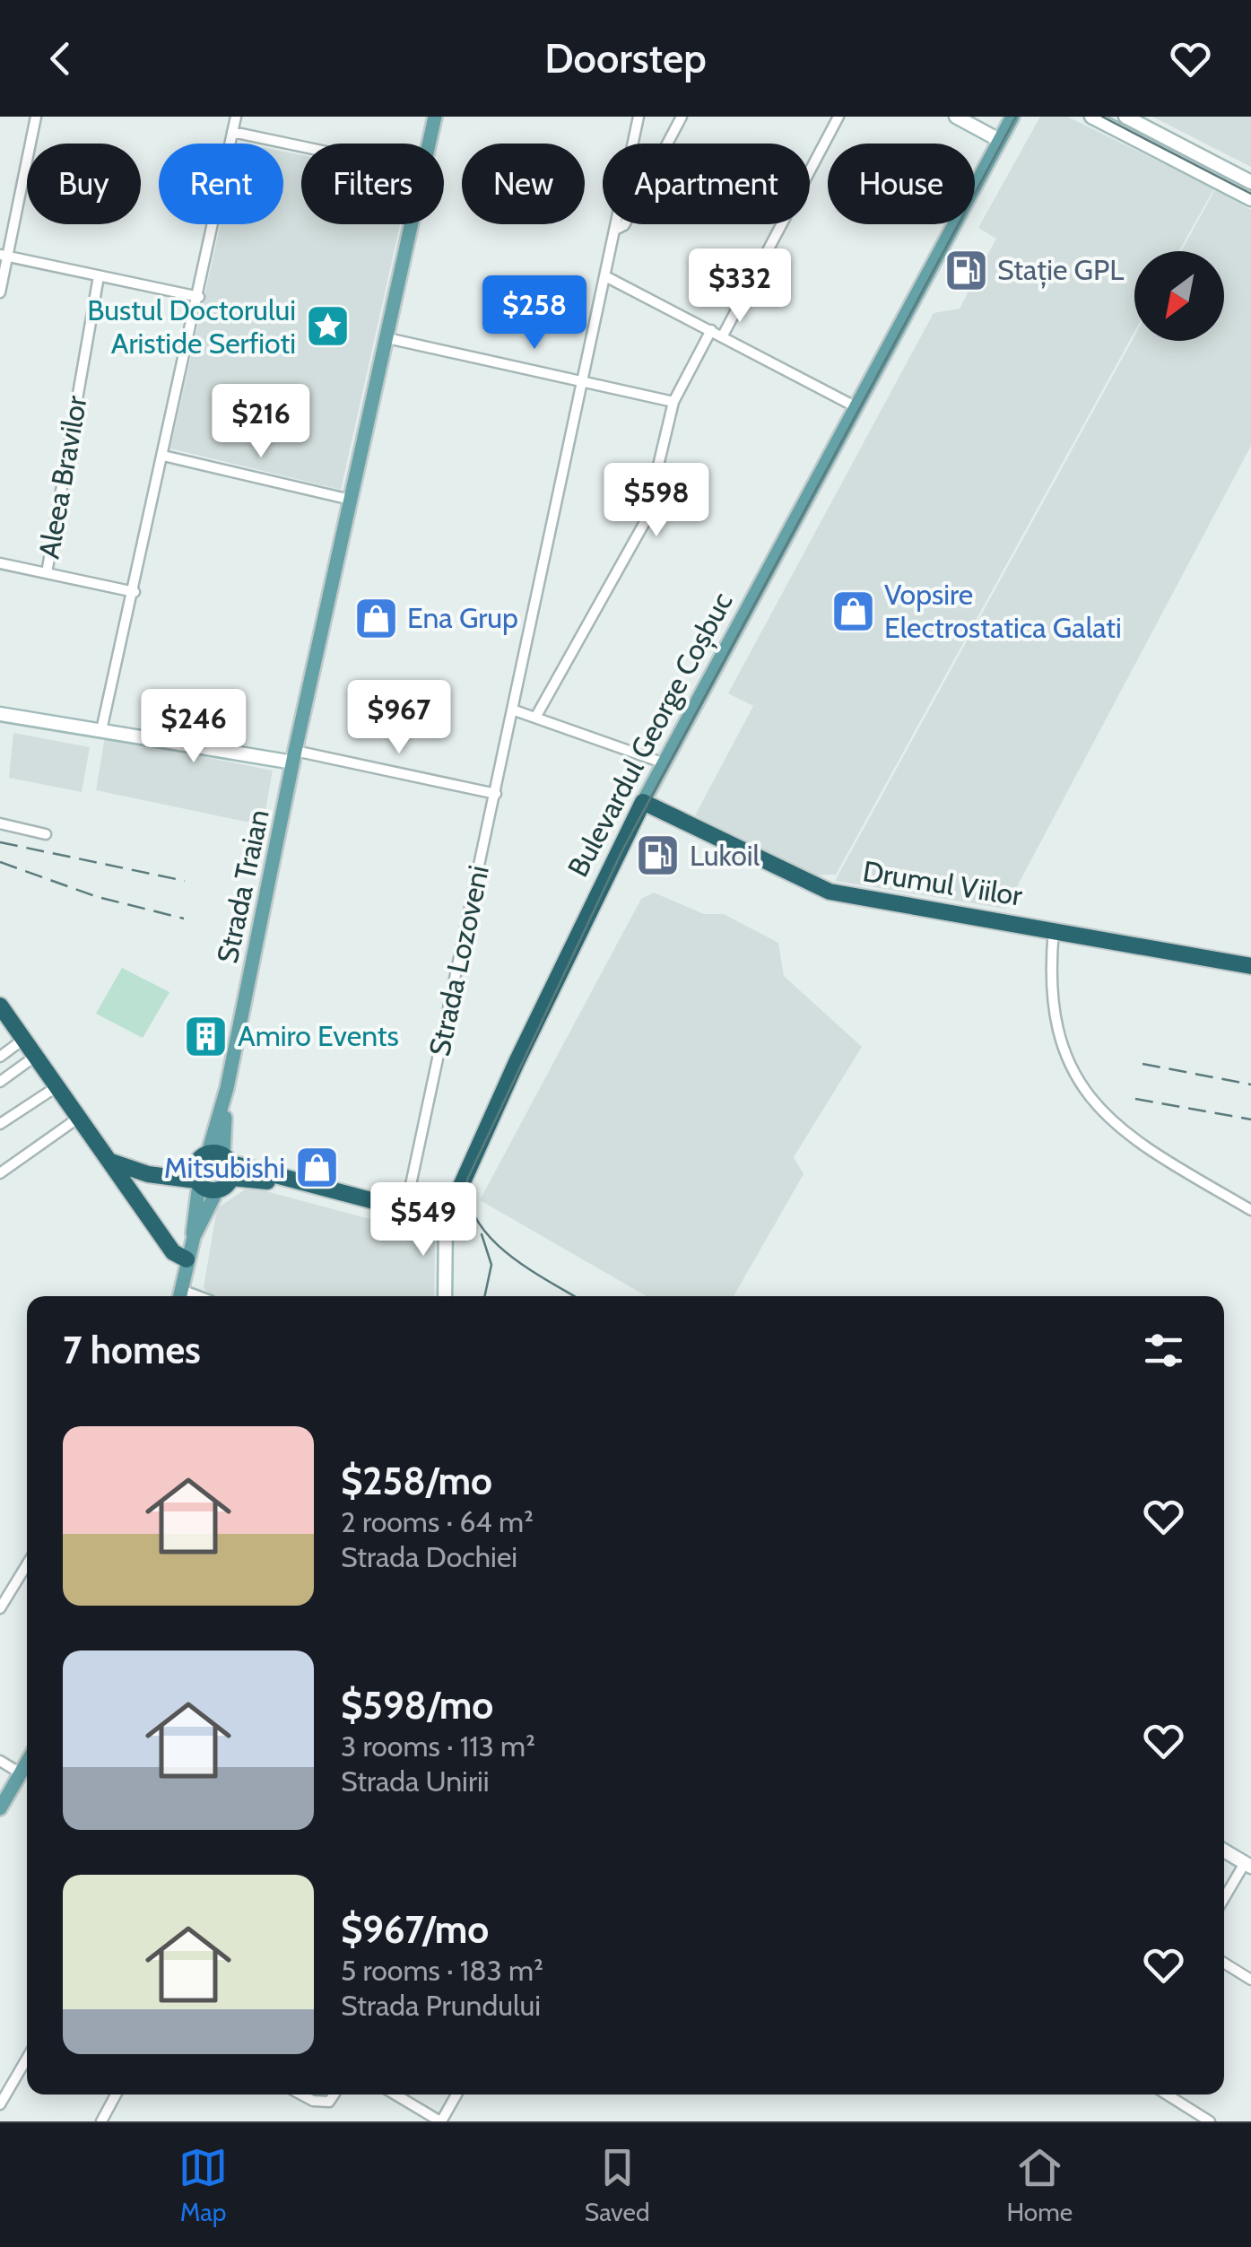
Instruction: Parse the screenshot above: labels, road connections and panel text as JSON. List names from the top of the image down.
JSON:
{
  "streets": {
    "highway": ["Bulevardul George Coșbuc", "Drumul Viilor"],
    "main road": ["Strada Traian"],
    "street": ["Aleea Bravilor", "Strada Lozoveni"]
  },
  "crossings": [
    ["Bulevardul George Coșbuc", "Drumul Viilor"]
  ],
  "places": {
    "fuel station": ["Stație GPL", "Lukoil"],
    "place": ["Bustul Doctorului Aristide Serfioti"],
    "shop": ["Vopsire Electrostatica Galati", "Ena Grup", "Mitsubishi"],
    "building": ["Amiro Events"]
  },
  "north": "bottom left",
  "page": {
    "header": "Doorstep",
    "chip": [
      "Buy",
      "Rent",
      "Filters",
      "New",
      "Apartment",
      "House"
    ],
    "price": [
      "$332",
      "$258",
      "$216",
      "$598",
      "$967",
      "$246",
      "$549"
    ],
    "heading": "7 homes",
    "list": [
      {
        "name": "$258/mo",
        "note": "2 rooms · 64 m² · Strada Dochiei"
      },
      {
        "name": "$598/mo",
        "note": "3 rooms · 113 m² · Strada Unirii"
      },
      {
        "name": "$967/mo",
        "note": "5 rooms · 183 m² · Strada Prundului"
      }
    ],
    "tabs": ["Map", "Saved", "Home"]
  }
}
